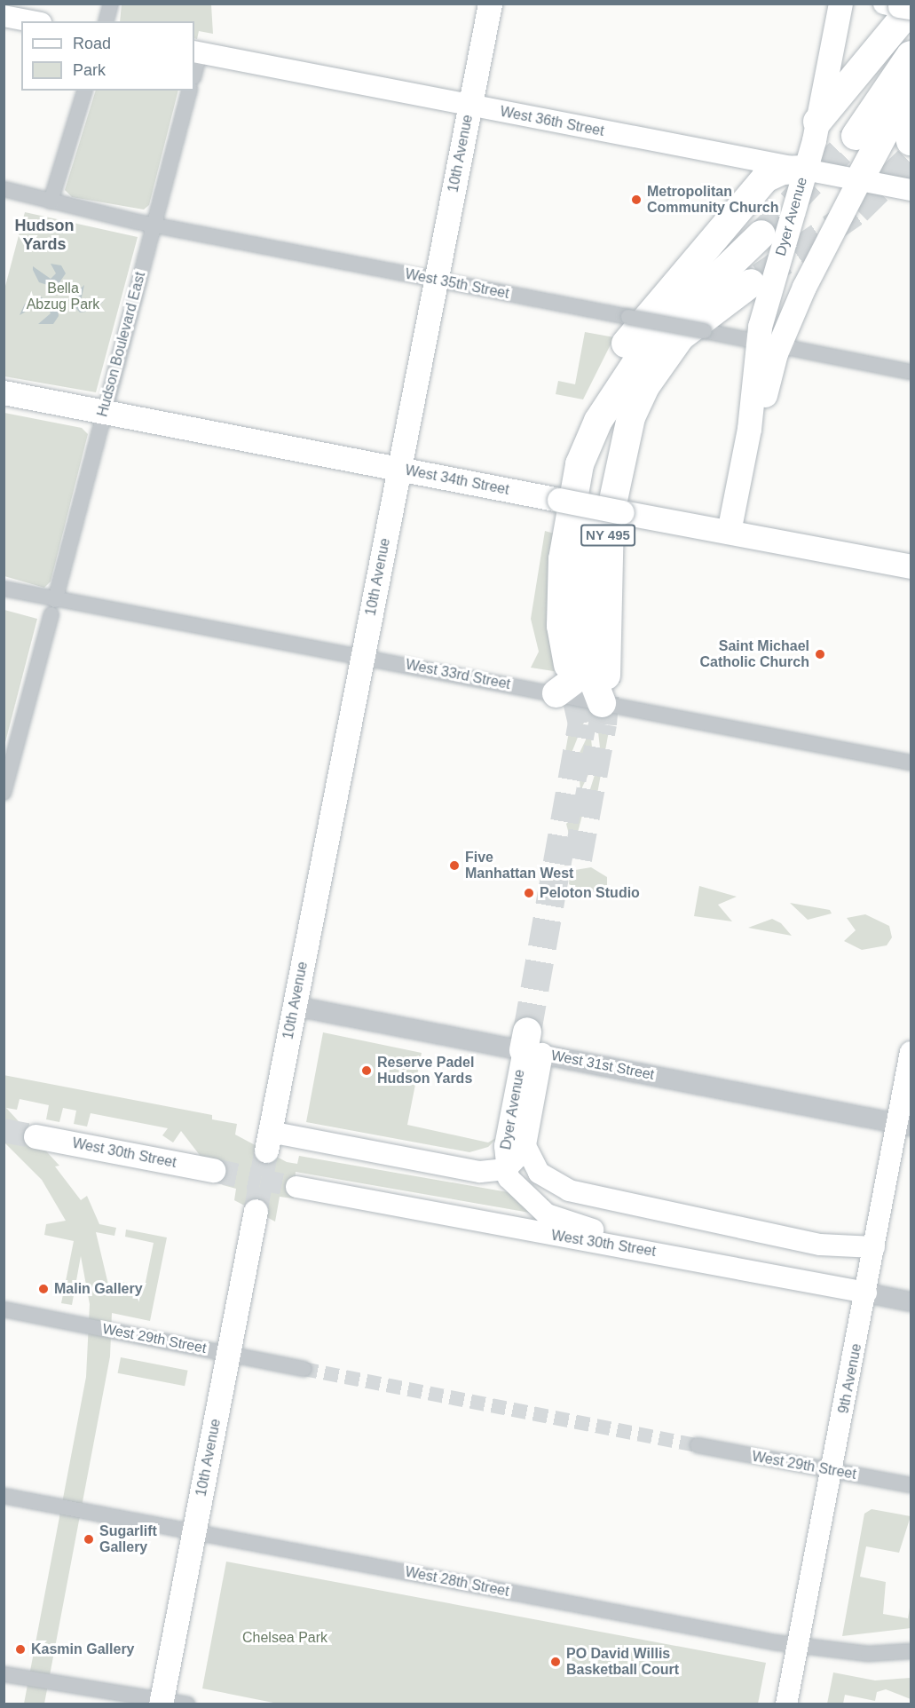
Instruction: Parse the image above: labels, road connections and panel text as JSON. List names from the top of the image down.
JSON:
{
  "streets": {
    "highway": ["NY 495"],
    "main road": [
      "West 36th Street",
      "10th Avenue",
      "Dyer Avenue",
      "West 34th Street",
      "West 30th Street",
      "9th Avenue"
    ],
    "street": [
      "West 35th Street",
      "Hudson Boulevard East",
      "West 33rd Street",
      "West 31st Street",
      "West 29th Street",
      "West 28th Street"
    ]
  },
  "crossings": [
    ["West 36th Street", "10th Avenue"],
    ["West 36th Street", "Dyer Avenue"],
    ["10th Avenue", "West 35th Street"],
    ["10th Avenue", "West 34th Street"],
    ["10th Avenue", "West 33rd Street"],
    ["10th Avenue", "West 31st Street"],
    ["10th Avenue", "West 29th Street"],
    ["10th Avenue", "West 28th Street"],
    ["Dyer Avenue", "West 35th Street"],
    ["Dyer Avenue", "West 34th Street"],
    ["Dyer Avenue", "West 31st Street"],
    ["Dyer Avenue", "West 30th Street"],
    ["West 35th Street", "Hudson Boulevard East"],
    ["Hudson Boulevard East", "West 34th Street"],
    ["Hudson Boulevard East", "West 33rd Street"],
    ["West 31st Street", "9th Avenue"],
    ["West 30th Street", "9th Avenue"],
    ["West 29th Street", "9th Avenue"],
    ["9th Avenue", "West 28th Street"]
  ],
  "districts": ["Hudson Yards"],
  "parks": ["Bella Abzug Park", "Chelsea Park"],
  "places": [
    "Metropolitan Community Church",
    "Saint Michael Catholic Church",
    "Five Manhattan West",
    "Peloton Studio",
    "Reserve Padel Hudson Yards",
    "Malin Gallery",
    "Sugarlift Gallery",
    "Kasmin Gallery",
    "PO David Willis Basketball Court"
  ],
  "legend": ["Road", "Park"]
}
